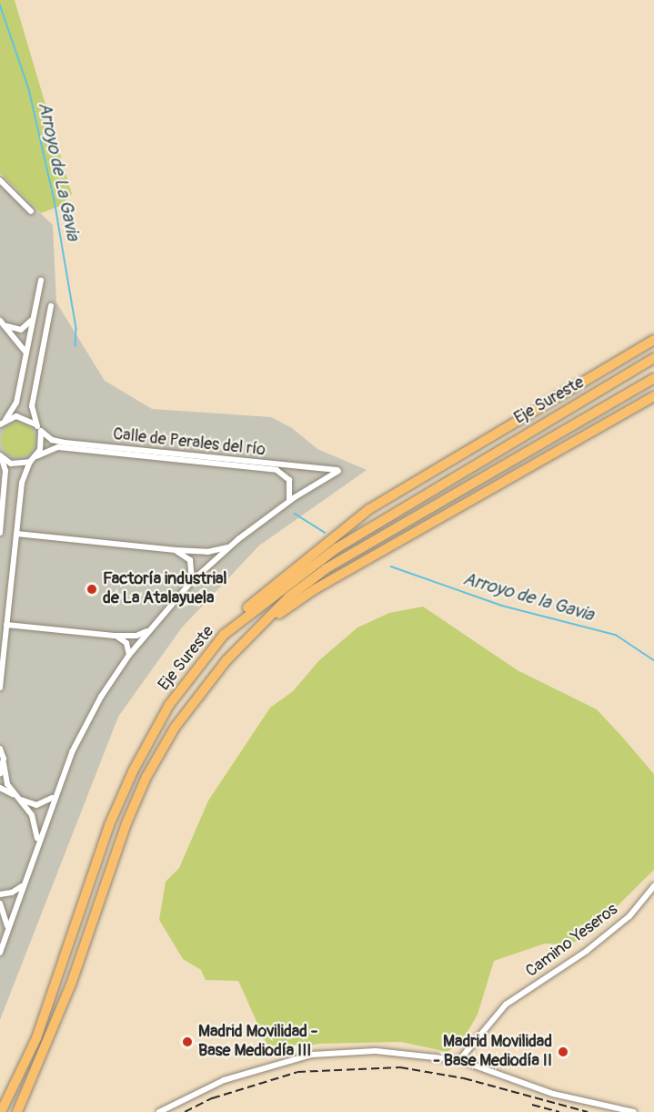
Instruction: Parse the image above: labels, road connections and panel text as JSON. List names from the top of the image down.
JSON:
{
  "streets": {
    "highway": ["Eje Sureste"],
    "street": ["Calle de Perales del río", "Camino Yeseros"]
  },
  "water": ["Arroyo de La Gavia", "Arroyo de la Gavia"],
  "places": ["Factoría industrial de La Atalayuela", "Madrid Movilidad - Base Mediodía III", "Madrid Movilidad - Base Mediodía II"]
}
